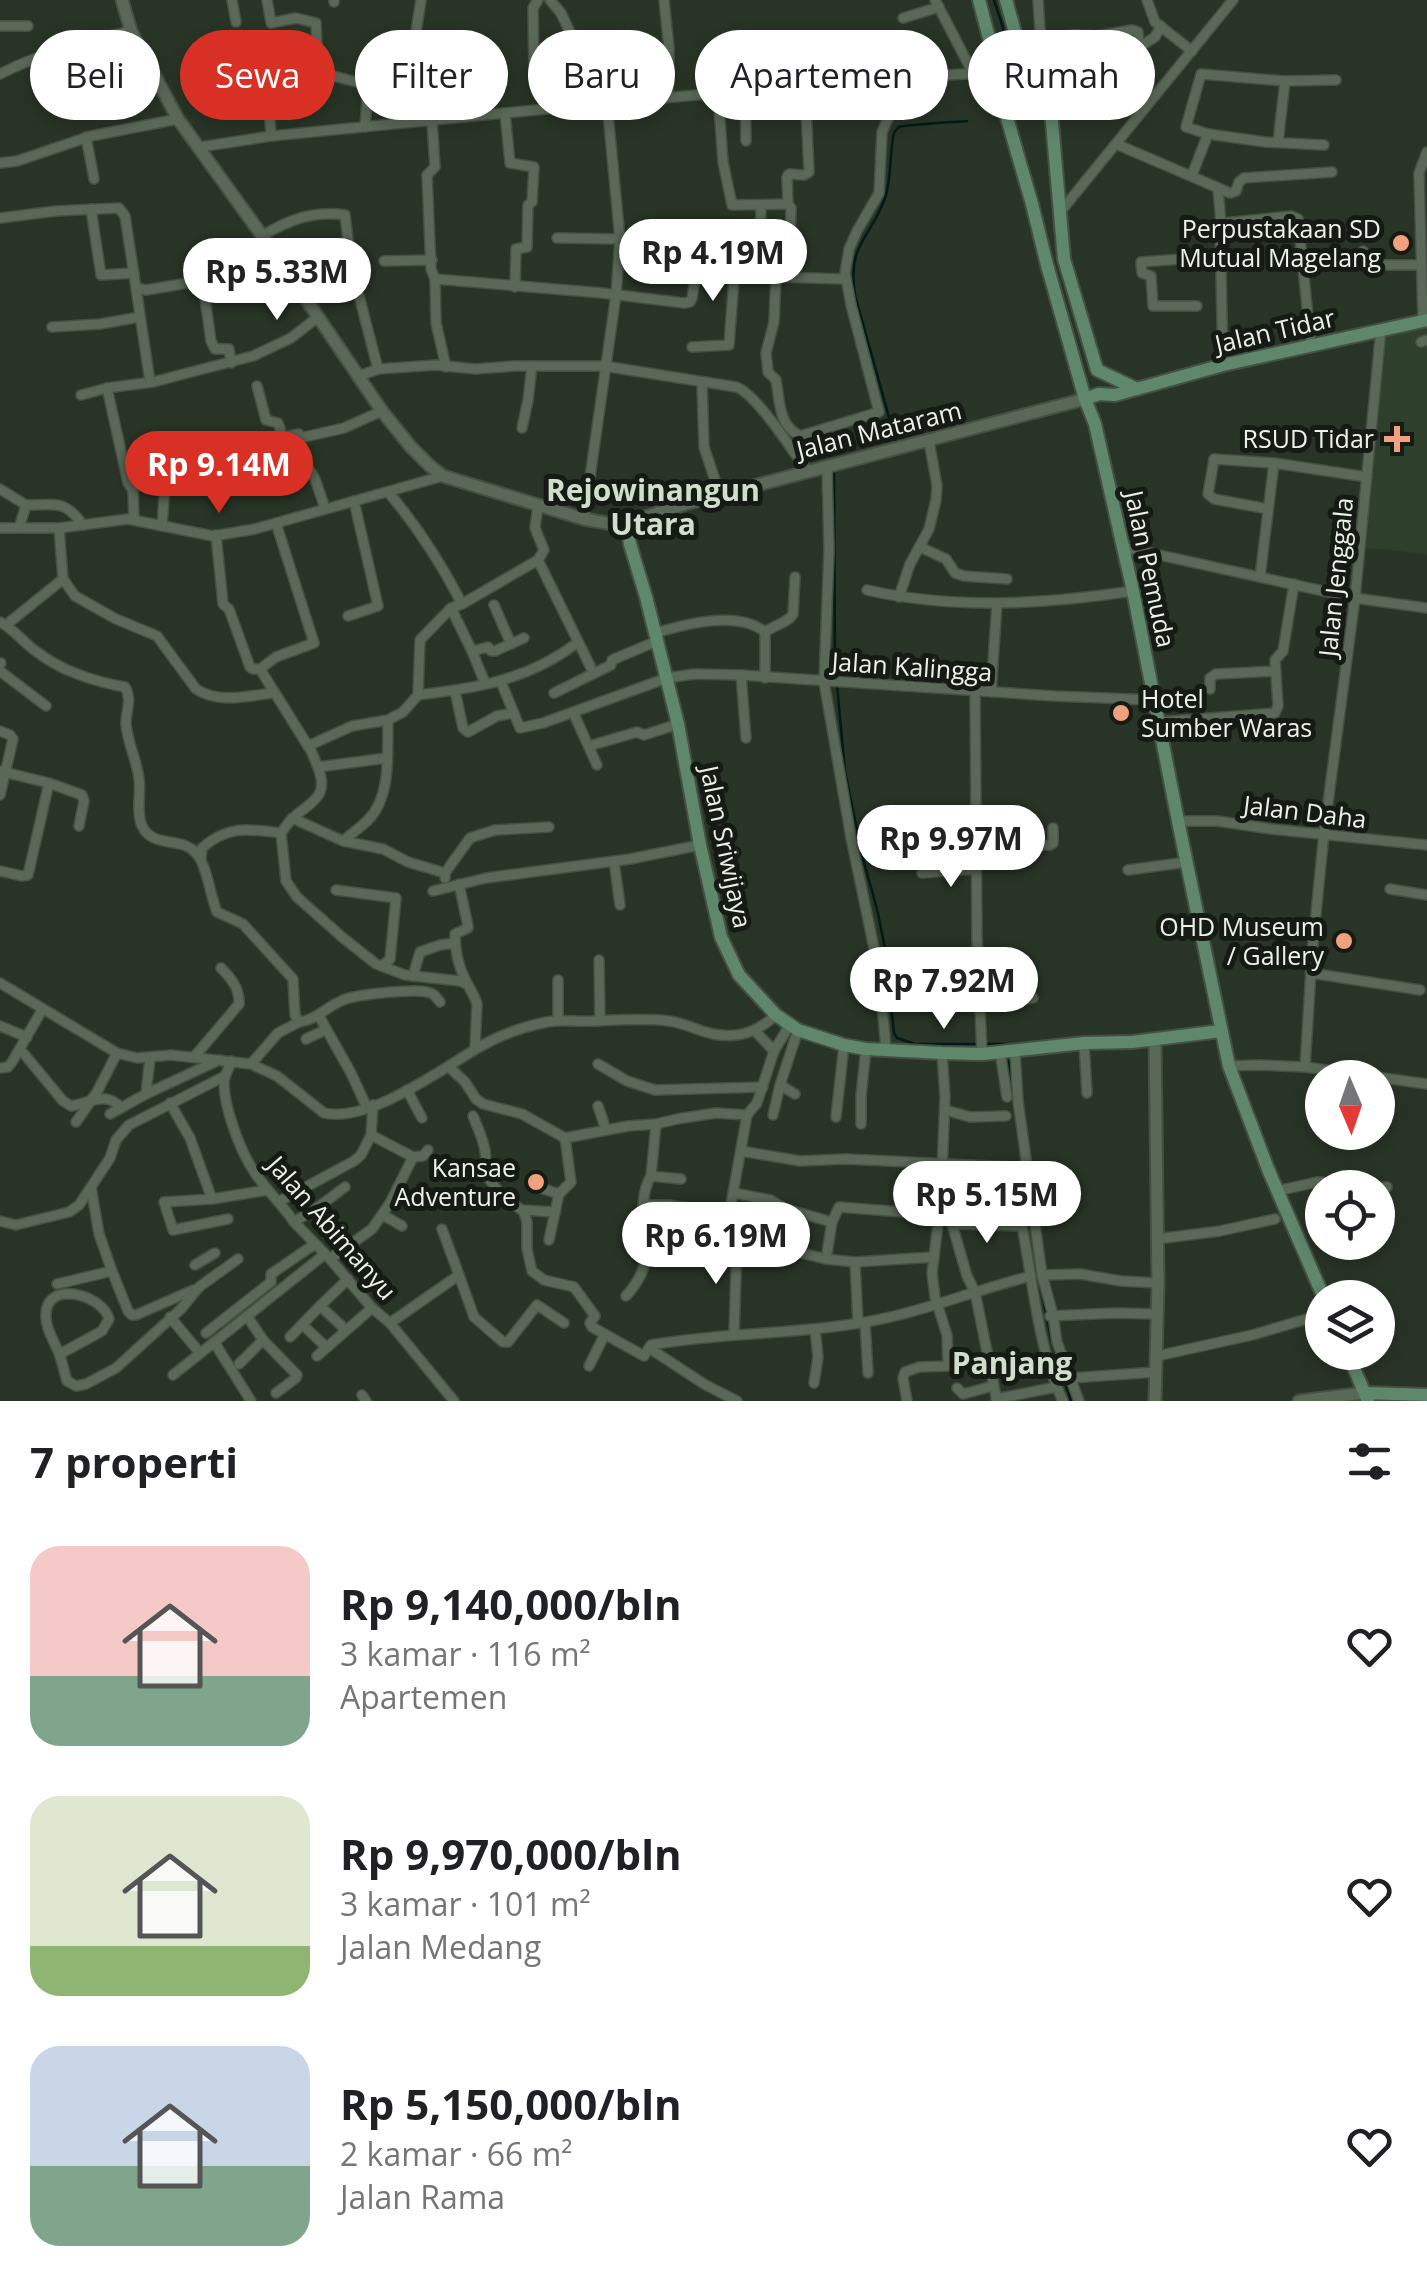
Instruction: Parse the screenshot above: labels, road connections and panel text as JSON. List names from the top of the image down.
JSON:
{
  "streets": {
    "main road": ["Jalan Tidar", "Jalan Pemuda", "Jalan Sriwijaya"],
    "street": [
      "Jalan Mataram",
      "Jalan Jenggala",
      "Jalan Kalingga",
      "Jalan Daha",
      "Jalan Abimanyu"
    ]
  },
  "crossings": [
    ["Jalan Tidar", "Jalan Mataram"],
    ["Jalan Tidar", "Jalan Pemuda"],
    ["Jalan Tidar", "Jalan Jenggala"],
    ["Jalan Mataram", "Jalan Pemuda"],
    ["Jalan Mataram", "Jalan Sriwijaya"],
    ["Jalan Pemuda", "Jalan Kalingga"],
    ["Jalan Pemuda", "Jalan Daha"],
    ["Jalan Pemuda", "Jalan Sriwijaya"],
    ["Jalan Jenggala", "Jalan Daha"],
    ["Jalan Kalingga", "Jalan Sriwijaya"]
  ],
  "districts": ["Rejowinangun Utara", "Panjang"],
  "places": {
    "other": [
      "Perpustakaan SD Mutual Magelang",
      "Hotel Sumber Waras",
      "OHD Museum / Gallery",
      "Kansae Adventure"
    ],
    "health": ["RSUD Tidar"]
  },
  "north": "bottom",
  "page": {
    "chip": [
      "Beli",
      "Sewa",
      "Filter",
      "Baru",
      "Apartemen",
      "Rumah"
    ],
    "price": [
      "Rp 4.19M",
      "Rp 5.33M",
      "Rp 9.14M",
      "Rp 9.97M",
      "Rp 7.92M",
      "Rp 5.15M",
      "Rp 6.19M"
    ],
    "heading": "7 properti",
    "list": [
      {
        "name": "Rp 9,140,000/bln",
        "note": "3 kamar · 116 m² · Apartemen"
      },
      {
        "name": "Rp 9,970,000/bln",
        "note": "3 kamar · 101 m² · Jalan Medang"
      },
      {
        "name": "Rp 5,150,000/bln",
        "note": "2 kamar · 66 m² · Jalan Rama"
      }
    ]
  }
}
